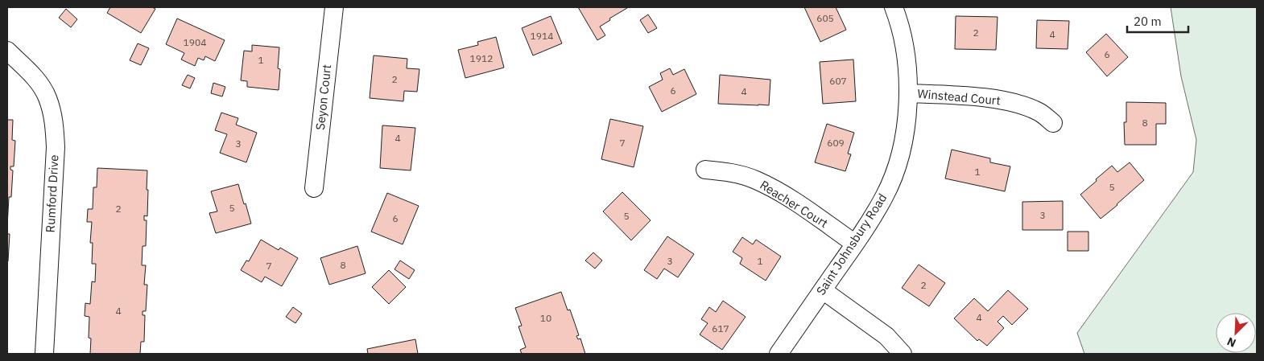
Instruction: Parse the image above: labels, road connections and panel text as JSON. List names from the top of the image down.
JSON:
{
  "streets": {
    "street": [
      "Seyon Court",
      "Winstead Court",
      "Rumford Drive",
      "Reacher Court",
      "Saint Johnsbury Road"
    ]
  },
  "crossings": [
    ["Winstead Court", "Saint Johnsbury Road"],
    ["Reacher Court", "Saint Johnsbury Road"]
  ],
  "house_numbers": [
    "605",
    "2",
    "4",
    "1914",
    "1904",
    "6",
    "1912",
    "1",
    "2",
    "607",
    "6",
    "4",
    "8",
    "4",
    "7",
    "609",
    "3",
    "1",
    "5",
    "5",
    "2",
    "3",
    "5",
    "6",
    "3",
    "1",
    "8",
    "7",
    "2",
    "4",
    "4",
    "10",
    "617"
  ],
  "scale_bar": "20 m",
  "north": "bottom left"
}
